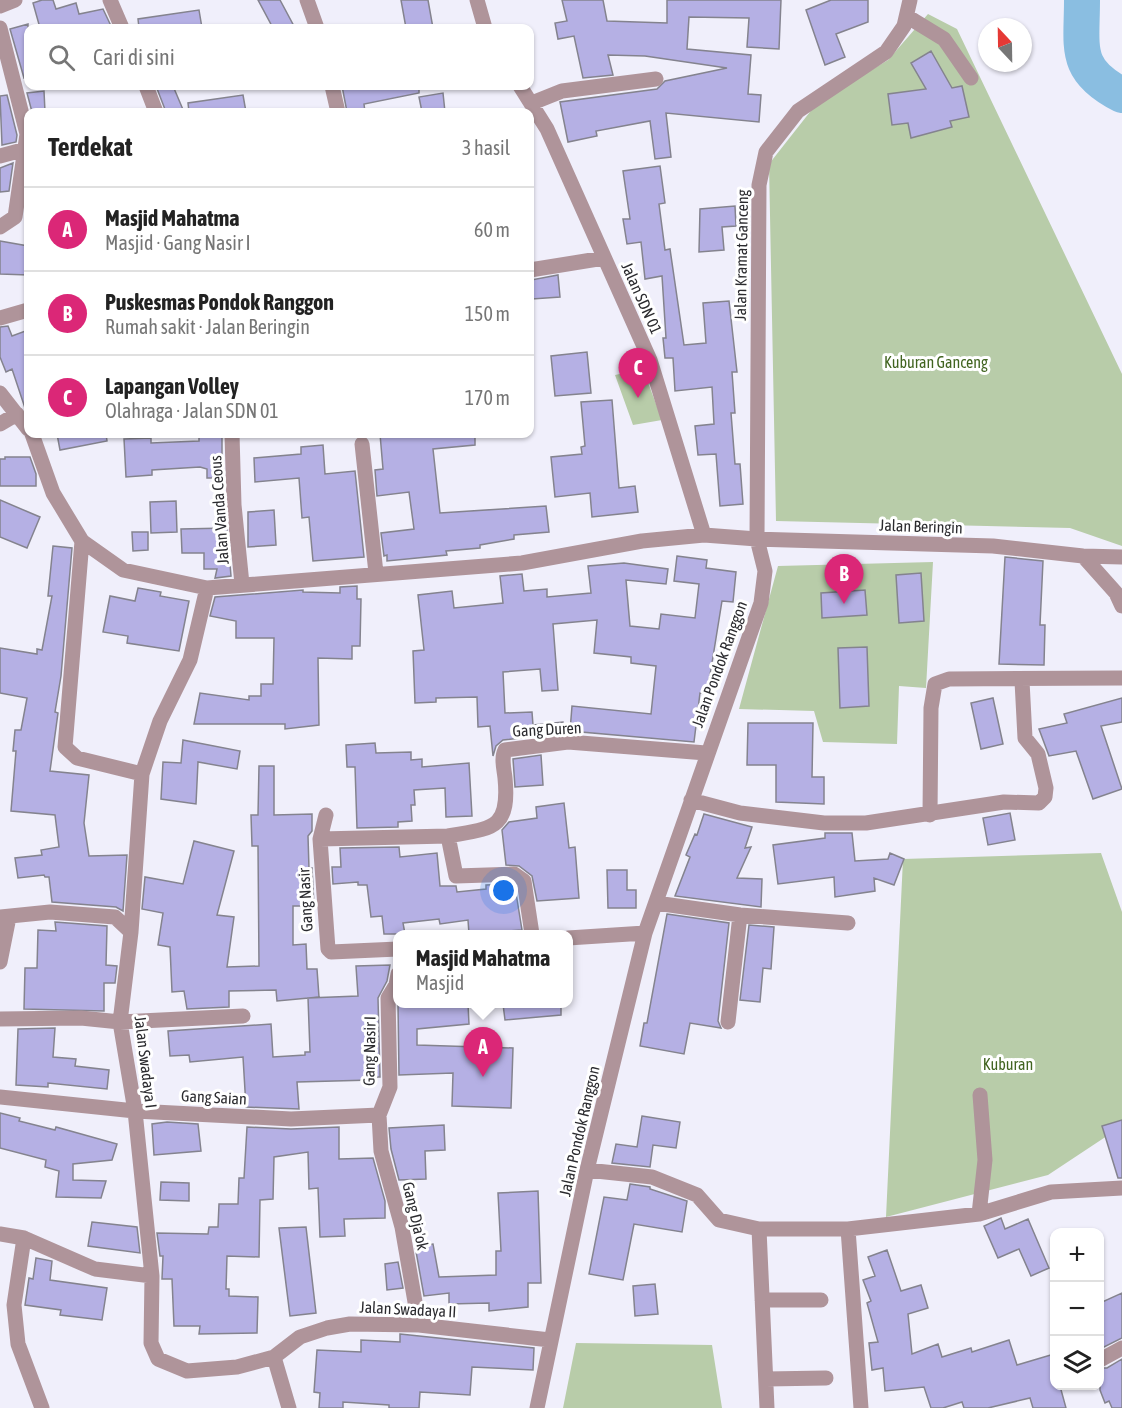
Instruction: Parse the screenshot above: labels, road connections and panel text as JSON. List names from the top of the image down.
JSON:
{
  "streets": {
    "street": [
      "Jalan Kramat Ganceng",
      "Jalan SDN 01",
      "Jalan Vanda Ceous",
      "Jalan Beringin",
      "Jalan Pondok Ranggon",
      "Gang Duren",
      "Gang Nasir",
      "Gang Nasir I",
      "Jalan Swadaya I",
      "Gang Saian",
      "Gang Dja'ok",
      "Jalan Swadaya II"
    ]
  },
  "crossings": [
    ["Jalan Kramat Ganceng", "Jalan Beringin"],
    ["Jalan Kramat Ganceng", "Jalan Pondok Ranggon"],
    ["Jalan Beringin", "Jalan Pondok Ranggon"],
    ["Jalan Pondok Ranggon", "Gang Duren"],
    ["Jalan Pondok Ranggon", "Jalan Swadaya II"],
    ["Gang Duren", "Gang Nasir"],
    ["Gang Nasir I", "Gang Saian"],
    ["Gang Nasir I", "Gang Dja'ok"],
    ["Jalan Swadaya I", "Gang Saian"],
    ["Jalan Swadaya I", "Jalan Swadaya II"],
    ["Gang Saian", "Gang Dja'ok"],
    ["Gang Dja'ok", "Jalan Swadaya II"]
  ],
  "parks": ["Kuburan Ganceng", "Kuburan"],
  "north": "top",
  "page": {
    "search": "Cari di sini",
    "heading": ["Terdekat", "3 hasil"],
    "list": [
      {
        "mark": "A",
        "name": "Masjid Mahatma",
        "note": "Masjid · Gang Nasir I",
        "value": "60 m"
      },
      {
        "mark": "B",
        "name": "Puskesmas Pondok Ranggon",
        "note": "Rumah sakit · Jalan Beringin",
        "value": "150 m"
      },
      {
        "mark": "C",
        "name": "Lapangan Volley",
        "note": "Olahraga · Jalan SDN 01",
        "value": "170 m"
      }
    ],
    "pins": ["C", "B", "A"],
    "popup": ["Masjid Mahatma", "Masjid"],
    "map_buttons": ["+", "−"]
  }
}
